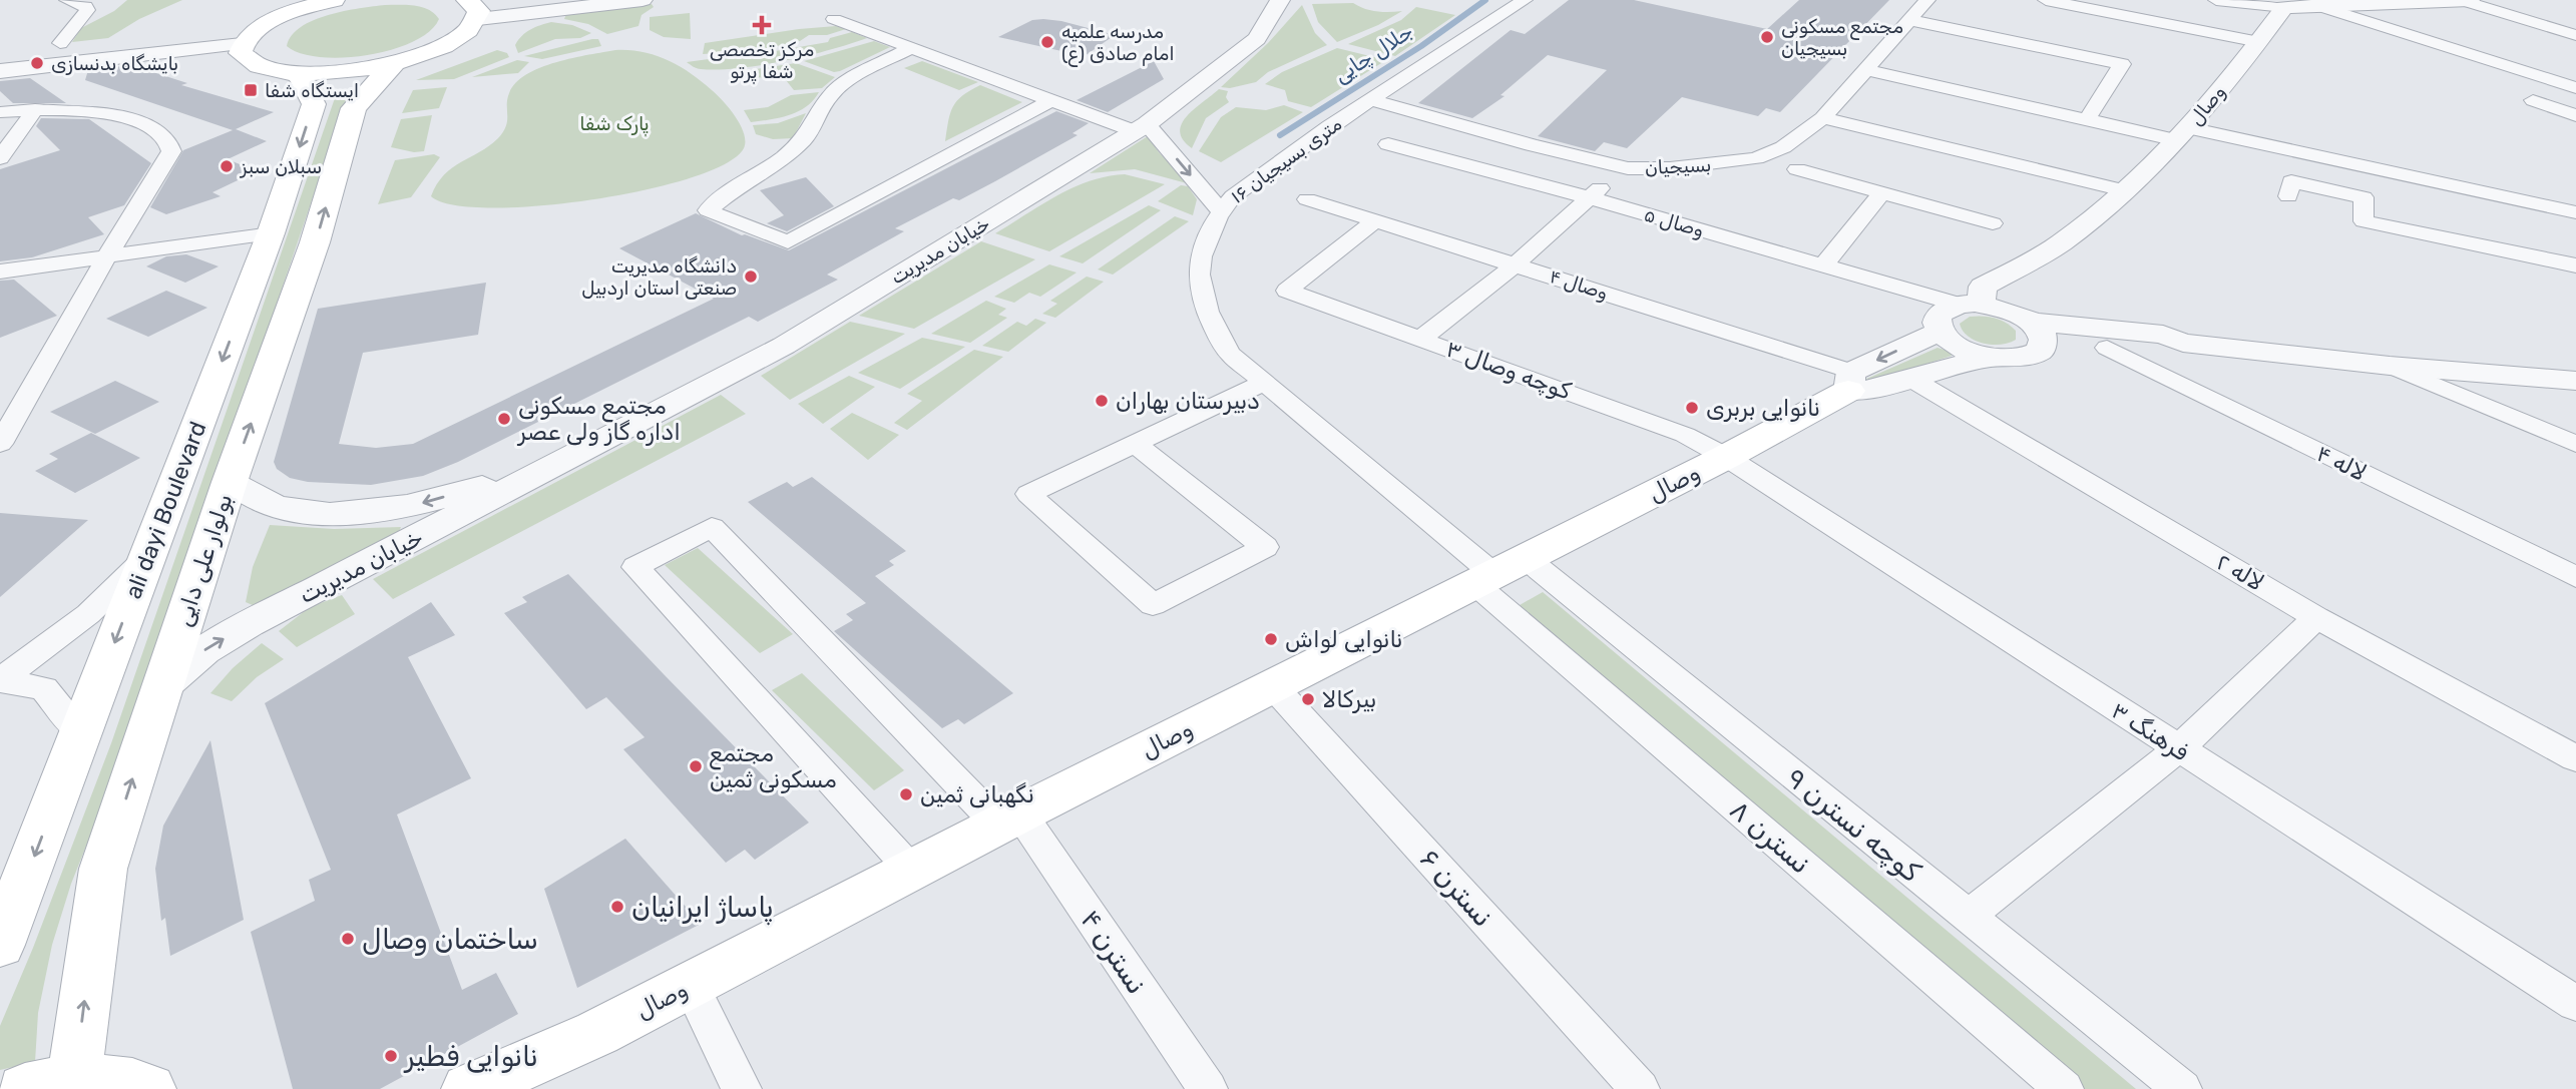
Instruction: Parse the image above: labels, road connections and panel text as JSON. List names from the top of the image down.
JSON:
{
  "streets": {
    "main road": ["وصال", "ali dayi Boulevard", "بولوار علی دایی"],
    "street": [
      "۱۶ متری بسیجیان",
      "بسیجیان",
      "وصال ۵",
      "خیابان مدیریت",
      "وصال ۴",
      "کوچه وصال ۳",
      "لاله ۴",
      "لاله ۲",
      "فرهنگ ۳",
      "کوچه نسترن ۹",
      "نسترن ۸",
      "نسترن ۶",
      "نسترن ۴"
    ]
  },
  "crossings": [
    ["وصال", "۱۶ متری بسیجیان"],
    ["وصال", "وصال ۵"],
    ["وصال", "وصال ۴"],
    ["وصال", "کوچه وصال ۳"],
    ["وصال", "فرهنگ ۳"],
    ["وصال", "کوچه نسترن ۹"],
    ["وصال", "نسترن ۸"],
    ["وصال", "نسترن ۶"],
    ["وصال", "نسترن ۴"],
    ["۱۶ متری بسیجیان", "بسیجیان"],
    ["۱۶ متری بسیجیان", "کوچه نسترن ۹"],
    ["۱۶ متری بسیجیان", "نسترن ۸"],
    ["خیابان مدیریت", "بولوار علی دایی"],
    ["وصال ۴", "کوچه وصال ۳"],
    ["کوچه وصال ۳", "فرهنگ ۳"],
    ["کوچه نسترن ۹", "نسترن ۸"]
  ],
  "one_way": ["ali dayi Boulevard", "بولوار علی دایی"],
  "water": ["جلال چایی"],
  "parks": ["پارک شفا"],
  "places": {
    "health": ["مرکز تخصصی شفا پرتو"],
    "other": [
      "مجتمع مسکونی بسیجیان",
      "مدرسه علمیه امام صادق (ع)",
      "بایشگاه بدنسازی",
      "سبلان سبز",
      "دانشگاه مدیریت صنعتی استان اردبیل",
      "دبیرستان بهاران",
      "نانوایی بربری",
      "مجتمع مسکونی اداره گاز ولی عصر",
      "نانوایی لواش",
      "بیرکالا",
      "مجتمع مسکونی ثمین",
      "نگهبانی ثمین",
      "پاساژ ایرانیان",
      "ساختمان وصال",
      "نانوایی فطیر"
    ],
    "transit": ["ایستگاه شفا"]
  }
}
